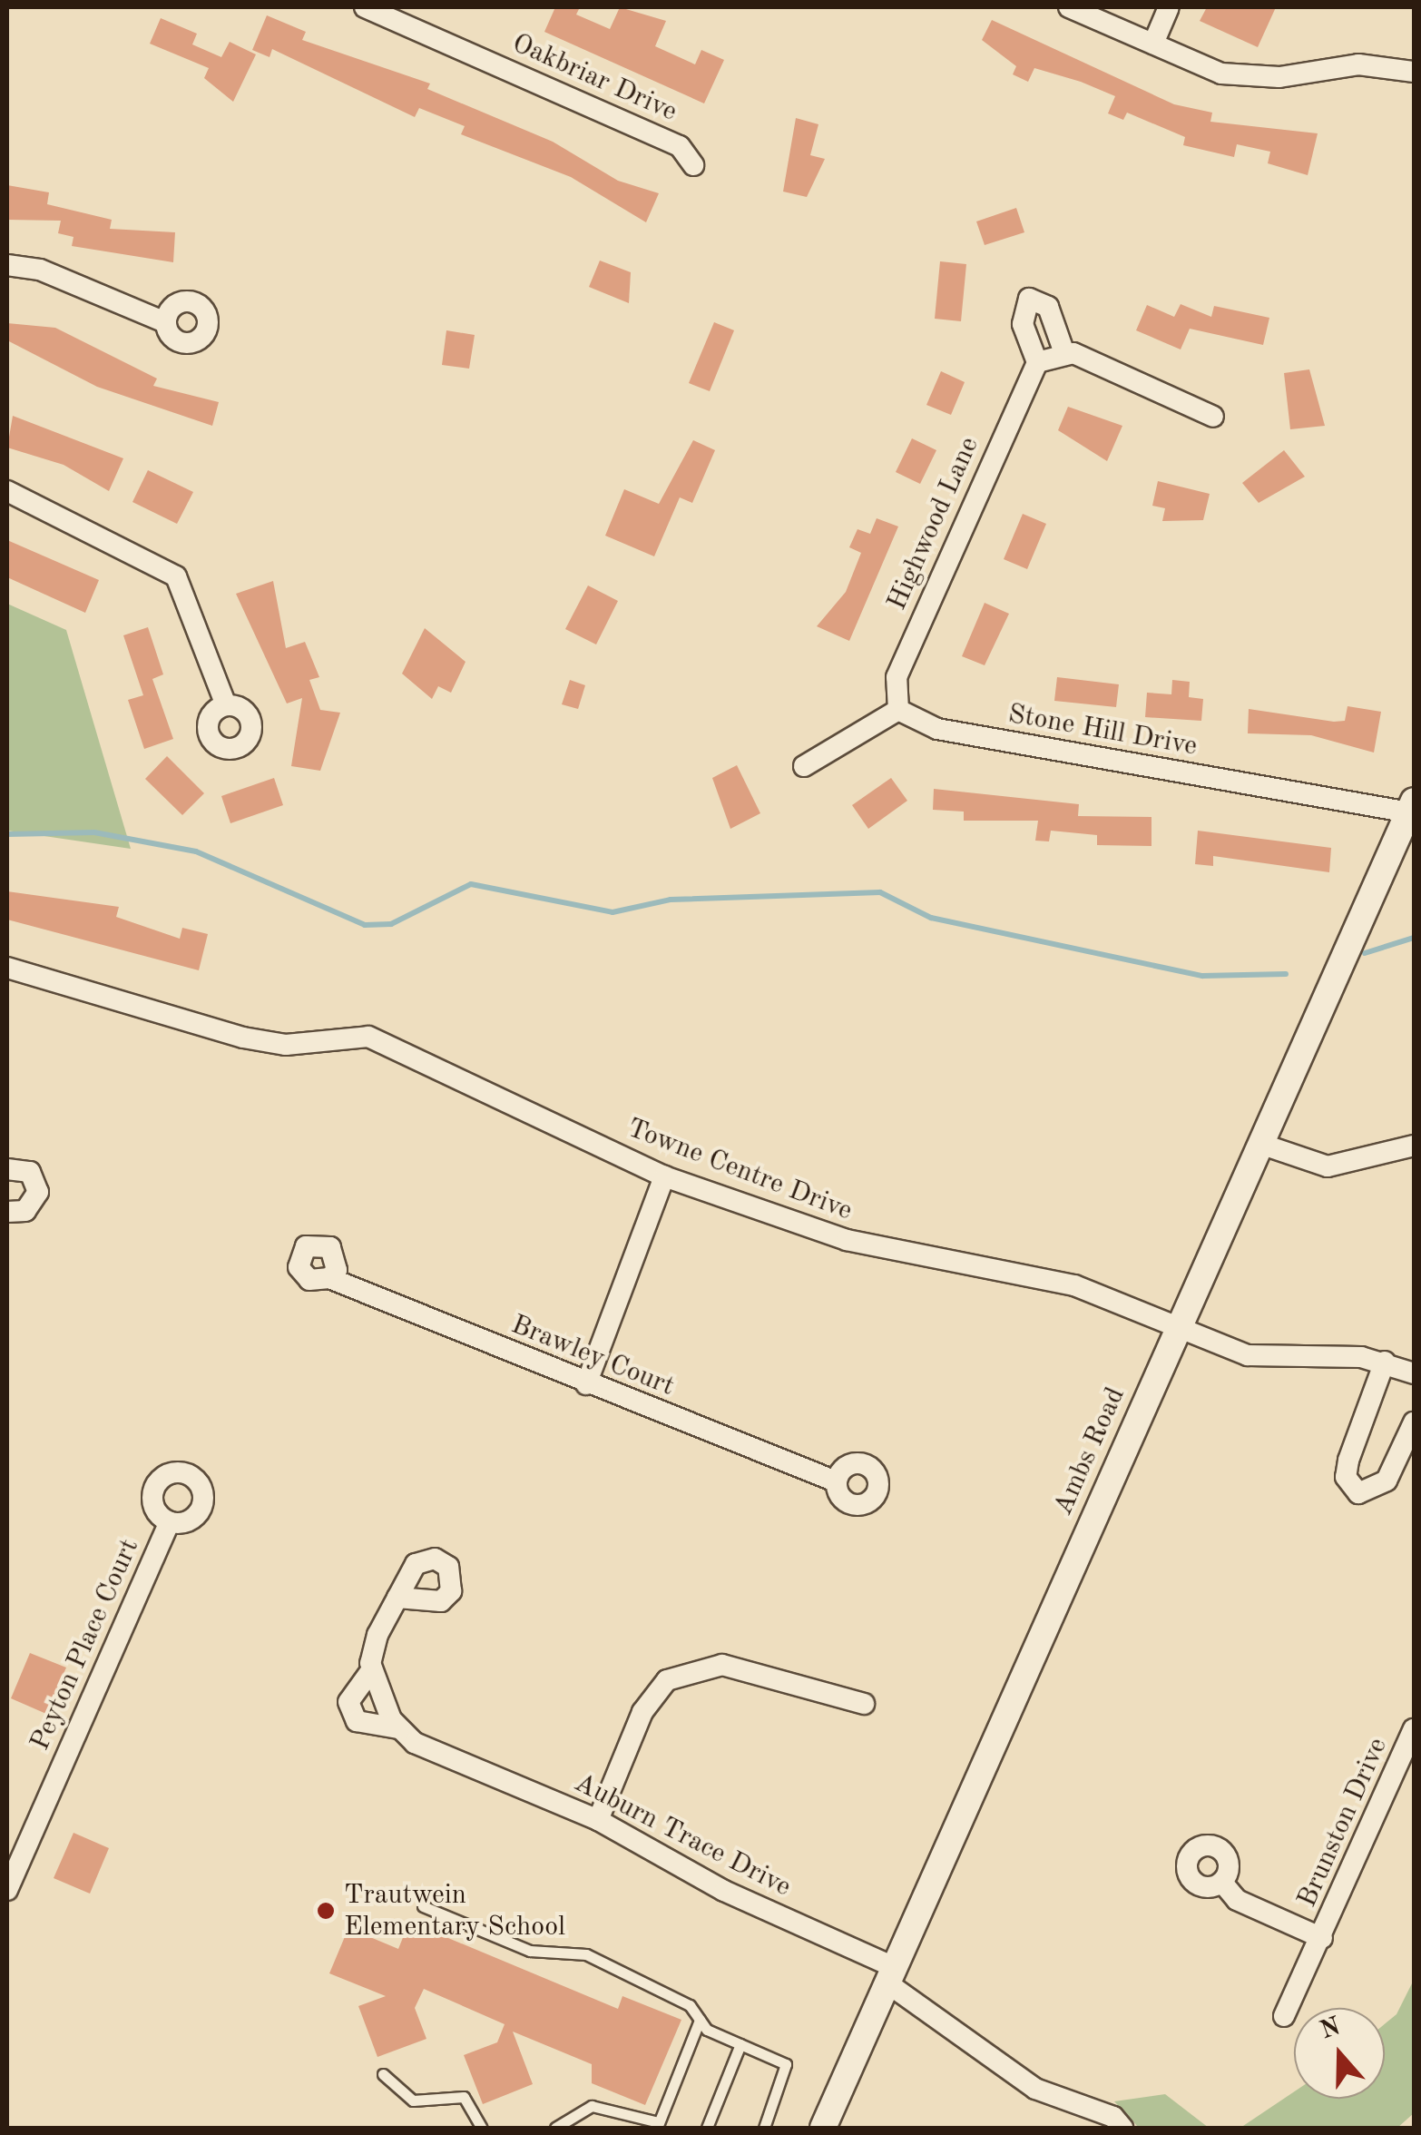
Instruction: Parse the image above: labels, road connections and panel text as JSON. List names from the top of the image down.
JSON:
{
  "streets": {
    "street": [
      "Oakbriar Drive",
      "Highwood Lane",
      "Stone Hill Drive",
      "Towne Centre Drive",
      "Brawley Court",
      "Ambs Road",
      "Peyton Place Court",
      "Brunston Drive",
      "Auburn Trace Drive"
    ]
  },
  "crossings": [
    ["Highwood Lane", "Stone Hill Drive"],
    ["Stone Hill Drive", "Ambs Road"],
    ["Towne Centre Drive", "Ambs Road"],
    ["Ambs Road", "Auburn Trace Drive"]
  ],
  "places": ["Trautwein Elementary School"],
  "north": "top"
}
